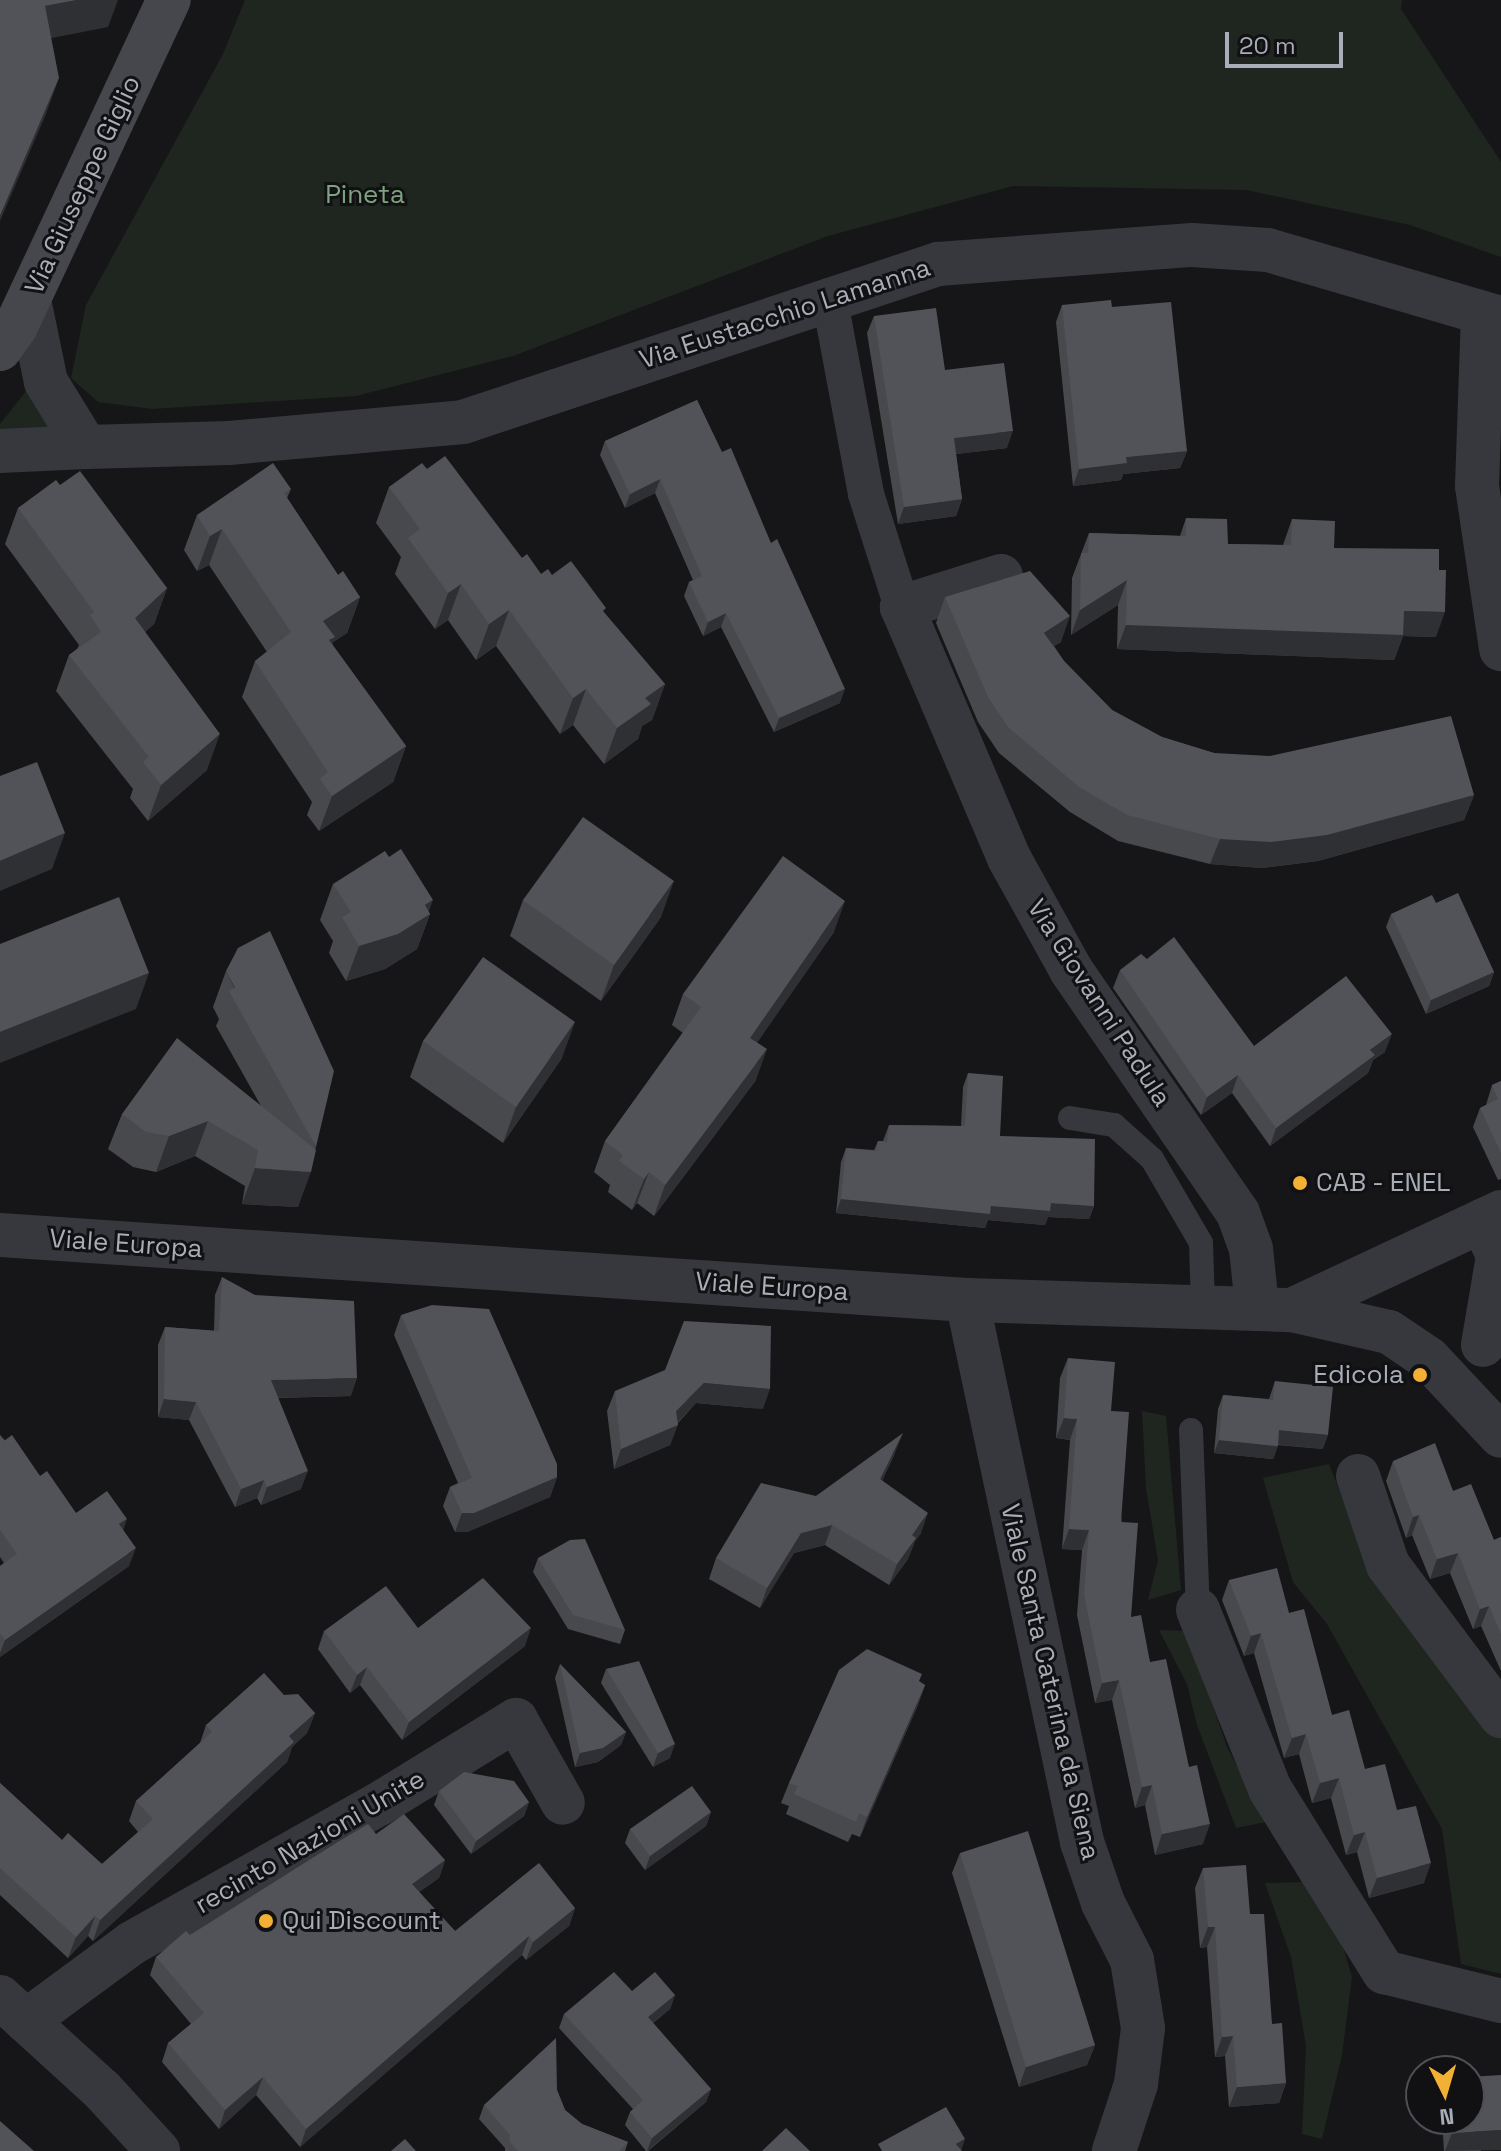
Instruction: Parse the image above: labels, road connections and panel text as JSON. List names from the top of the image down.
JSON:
{
  "streets": {
    "main road": ["Via Giuseppe Giglio"],
    "street": [
      "Via Eustacchio Lamanna",
      "Via Giovanni Padula",
      "Viale Europa",
      "Viale Santa Caterina da Siena",
      "recinto Nazioni Unite"
    ]
  },
  "crossings": [
    ["Via Eustacchio Lamanna", "Via Giovanni Padula"],
    ["Via Giovanni Padula", "Viale Europa"],
    ["Viale Europa", "Viale Santa Caterina da Siena"]
  ],
  "parks": ["Pineta"],
  "places": ["CAB - ENEL", "Edicola", "Qui Discount"],
  "scale_bar": "20 m",
  "north": "bottom"
}
